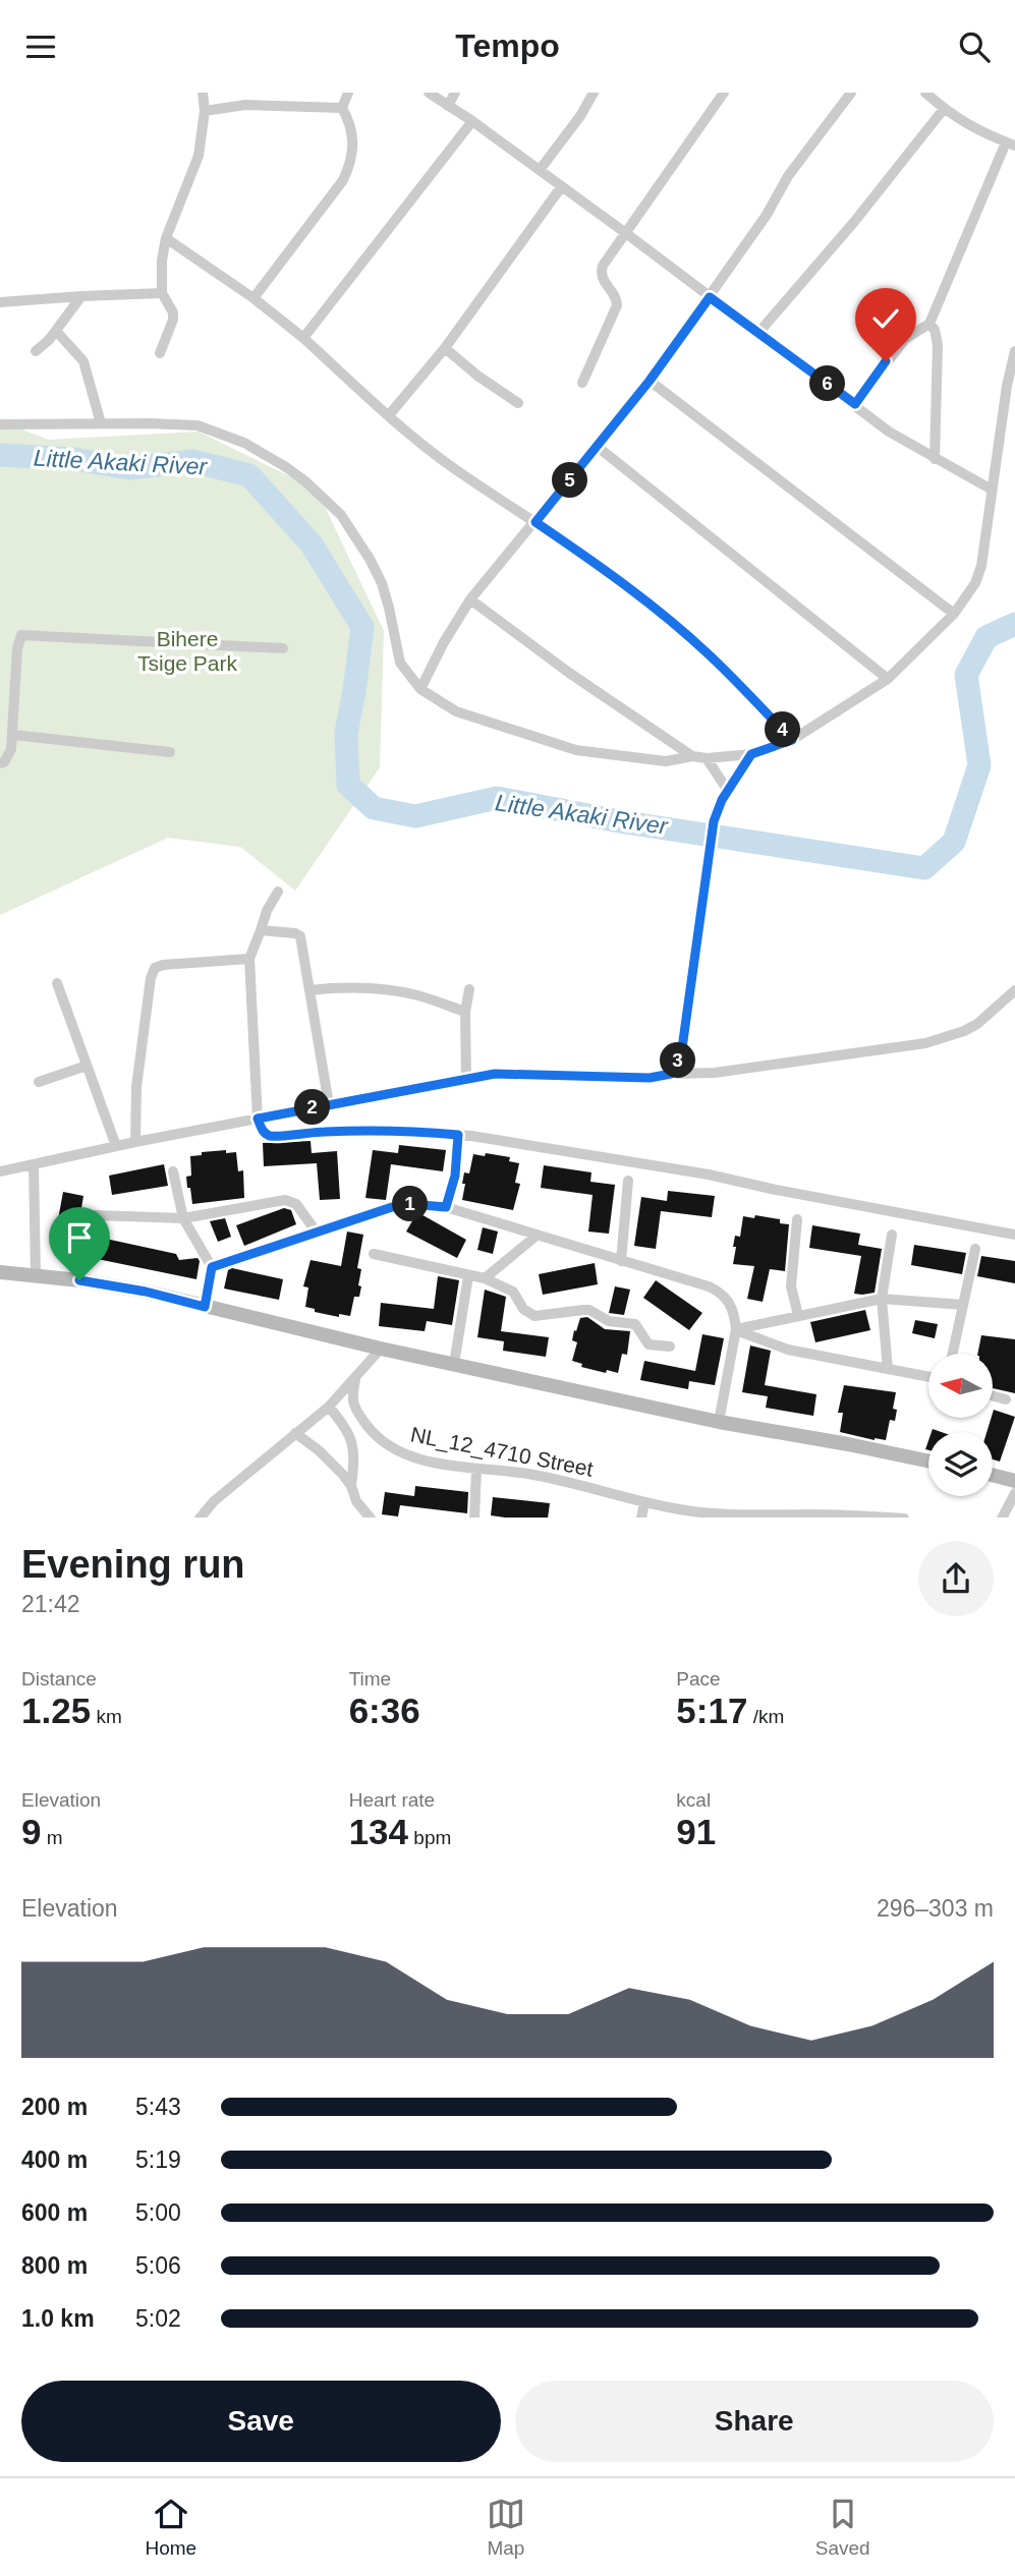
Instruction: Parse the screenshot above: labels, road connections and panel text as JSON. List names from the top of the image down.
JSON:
{
  "streets": {
    "street": ["NL_12_4710 Street"]
  },
  "water": ["Little Akaki River"],
  "parks": ["Bihere Tsige Park"],
  "north": "left",
  "page": {
    "header": "Tempo",
    "pins": [
      "6",
      "5",
      "4",
      "3",
      "2",
      "1"
    ],
    "heading": ["Evening run", "21:42"],
    "stats": [
      ["Distance", "1.25 km"],
      ["Time", "6:36"],
      ["Pace", "5:17 /km"],
      ["Elevation", "9 m"],
      ["Heart rate", "134 bpm"],
      ["kcal", "91"]
    ],
    "chart": ["Elevation", "296–303 m"],
    "list": [
      {
        "name": "200 m",
        "note": "5:43"
      },
      {
        "name": "400 m",
        "note": "5:19"
      },
      {
        "name": "600 m",
        "note": "5:00"
      },
      {
        "name": "800 m",
        "note": "5:06"
      },
      {
        "name": "1.0 km",
        "note": "5:02"
      }
    ],
    "buttons": ["Save", "Share"],
    "tabs": ["Home", "Map", "Saved"]
  }
}
